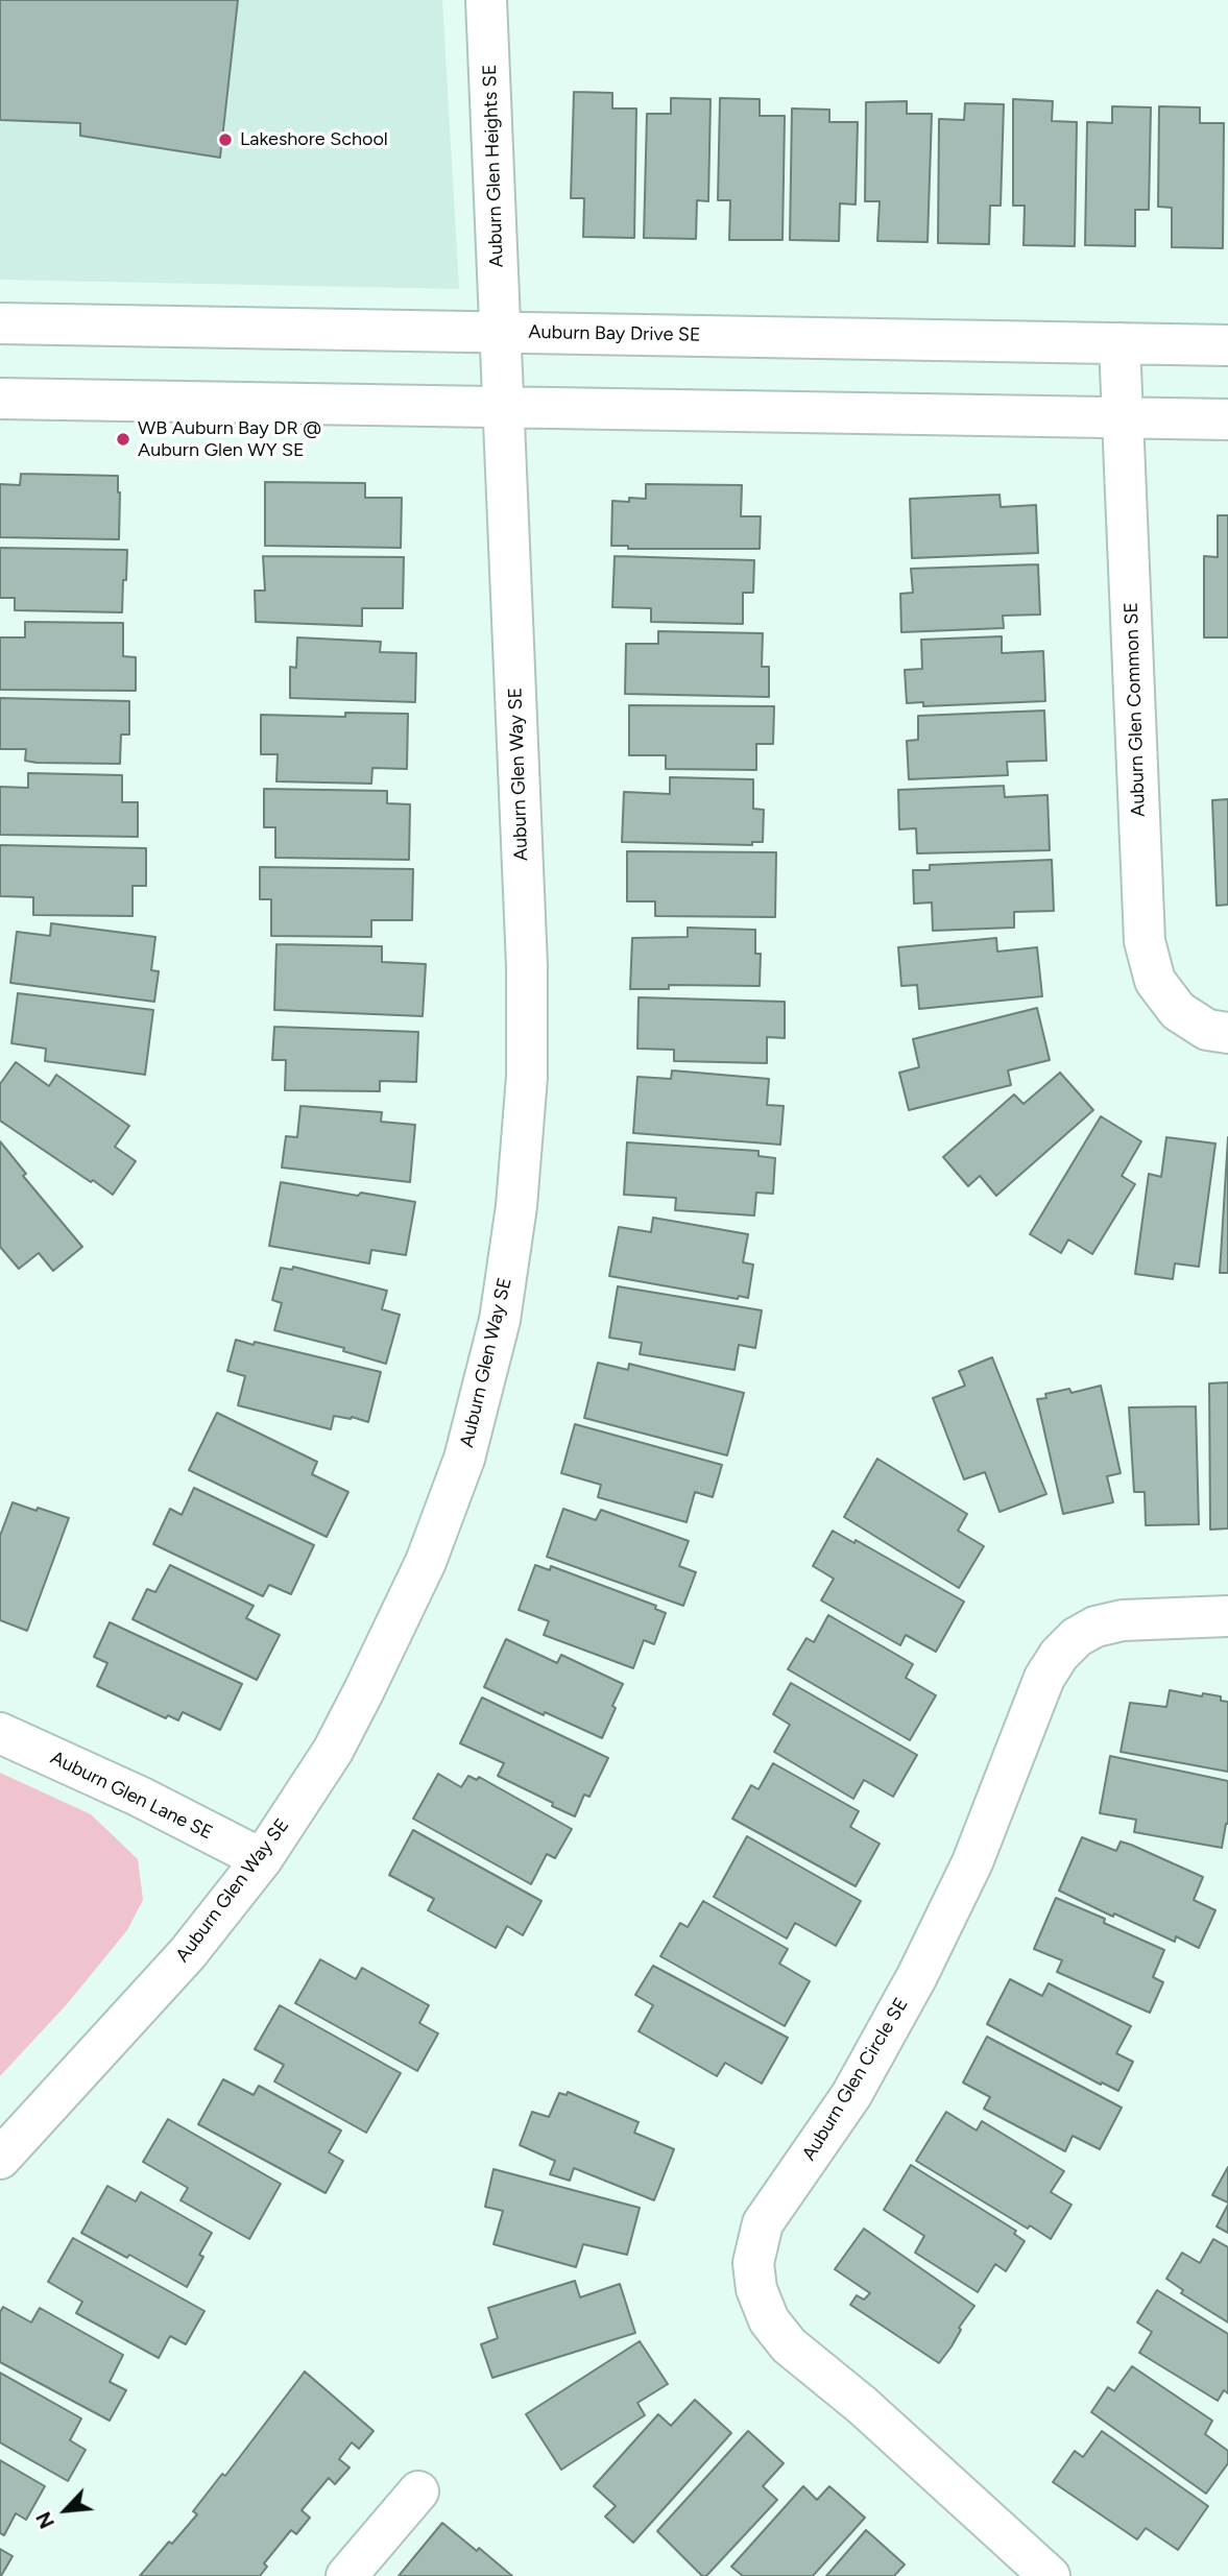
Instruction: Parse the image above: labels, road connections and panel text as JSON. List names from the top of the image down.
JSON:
{
  "streets": {
    "street": [
      "Auburn Glen Heights SE",
      "Auburn Bay Drive SE",
      "Auburn Glen Common SE",
      "Auburn Glen Way SE",
      "Auburn Glen Lane SE",
      "Auburn Glen Circle SE"
    ]
  },
  "crossings": [
    ["Auburn Glen Heights SE", "Auburn Bay Drive SE"],
    ["Auburn Glen Heights SE", "Auburn Glen Way SE"],
    ["Auburn Bay Drive SE", "Auburn Glen Common SE"],
    ["Auburn Bay Drive SE", "Auburn Glen Way SE"],
    ["Auburn Glen Way SE", "Auburn Glen Lane SE"]
  ],
  "places": ["Lakeshore School", "WB Auburn Bay DR @ Auburn Glen WY SE"],
  "north": "bottom left"
}
